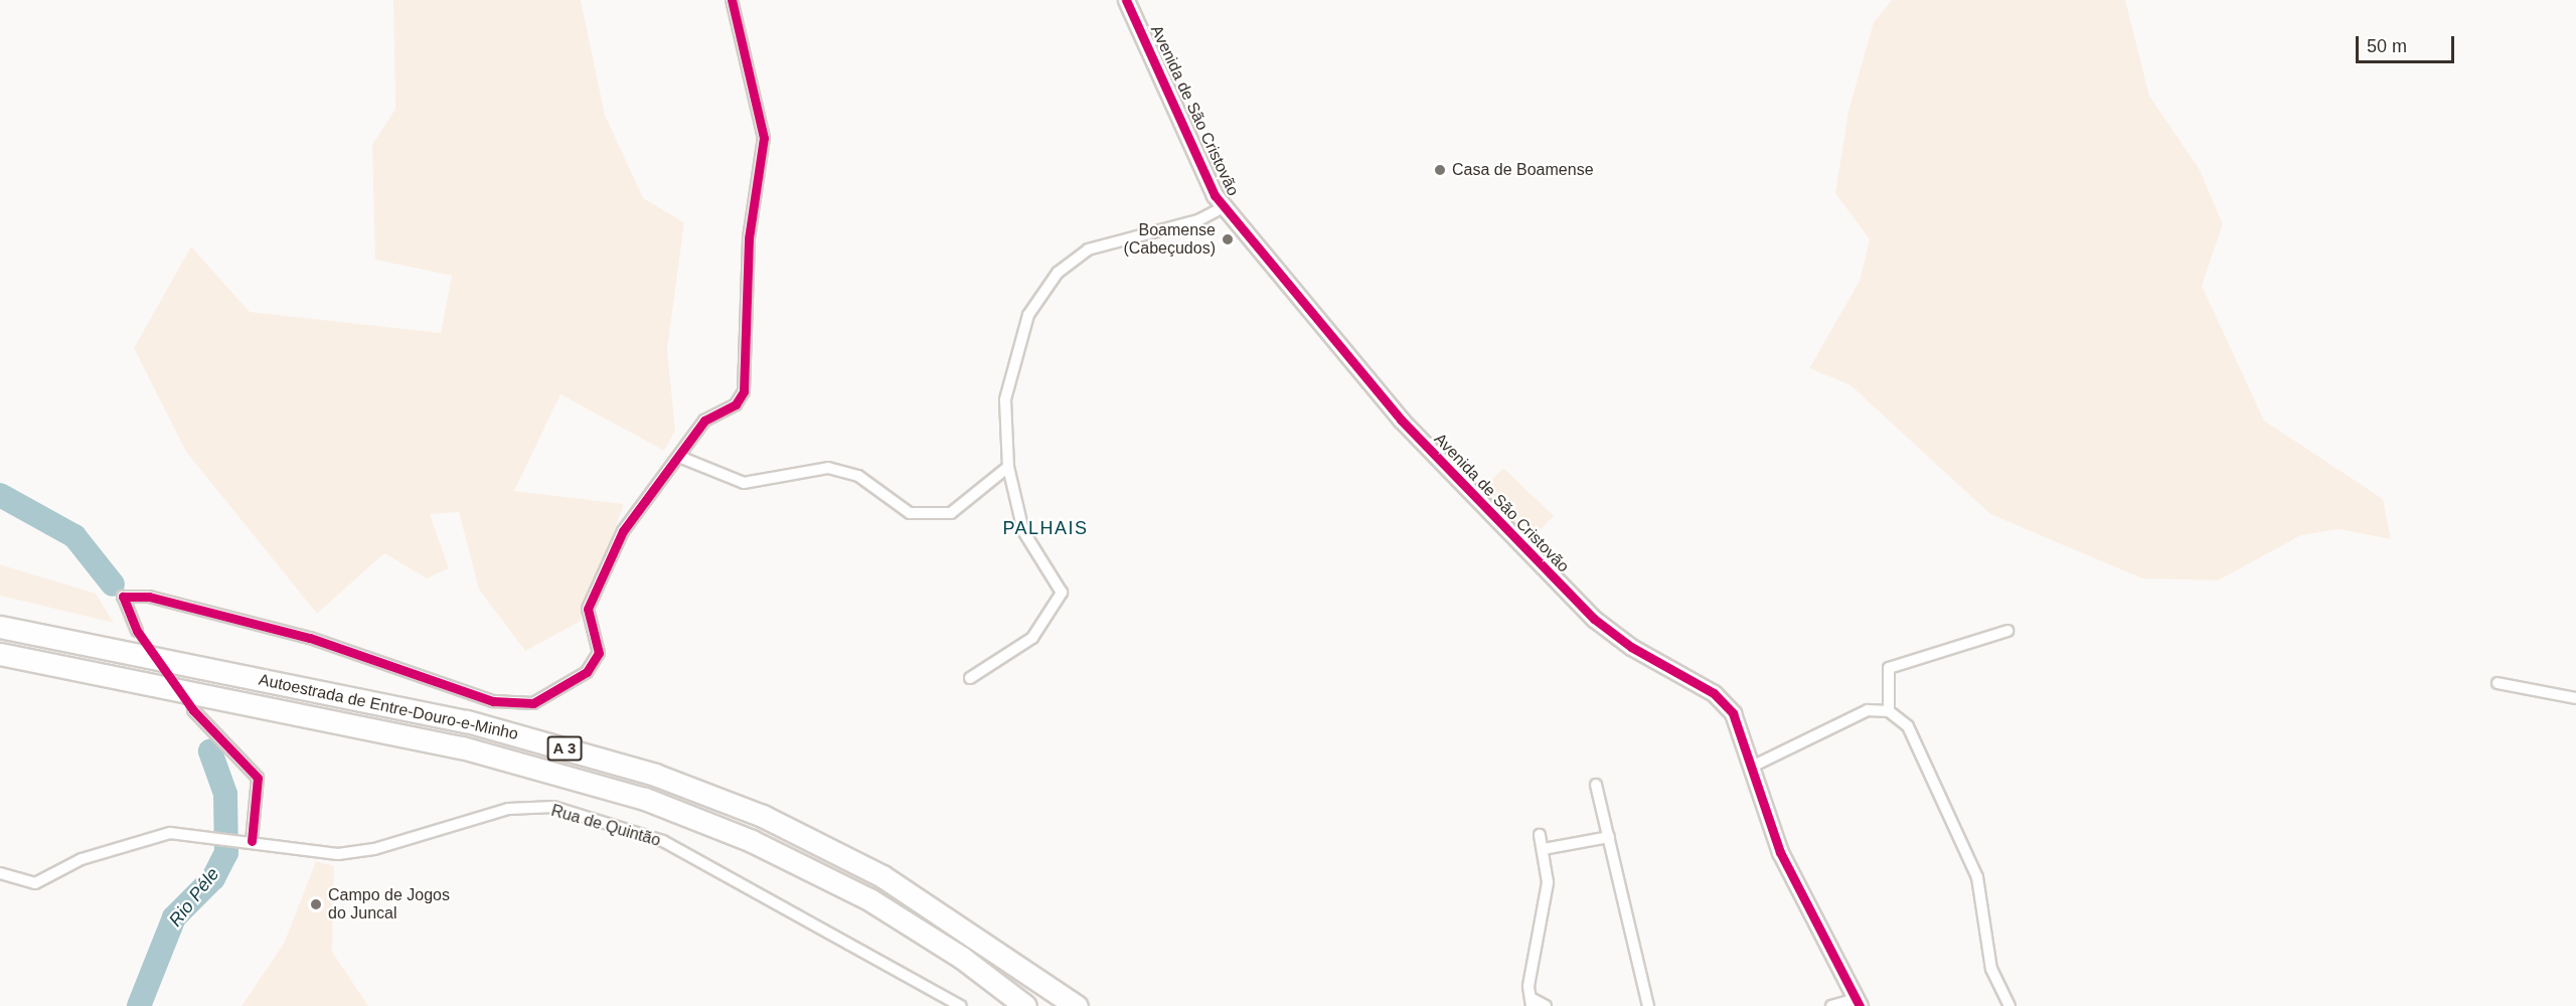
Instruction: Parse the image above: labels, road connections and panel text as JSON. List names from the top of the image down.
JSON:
{
  "streets": {
    "highway": ["Autoestrada de Entre-Douro-e-Minho", "A 3"],
    "street": ["Avenida de São Cristovão", "Rua de Quintão"]
  },
  "districts": ["PALHAIS"],
  "water": ["Rio Péle"],
  "places": ["Casa de Boamense", "Boamense (Cabeçudos)", "Campo de Jogos do Juncal"],
  "scale_bar": "50 m"
}
